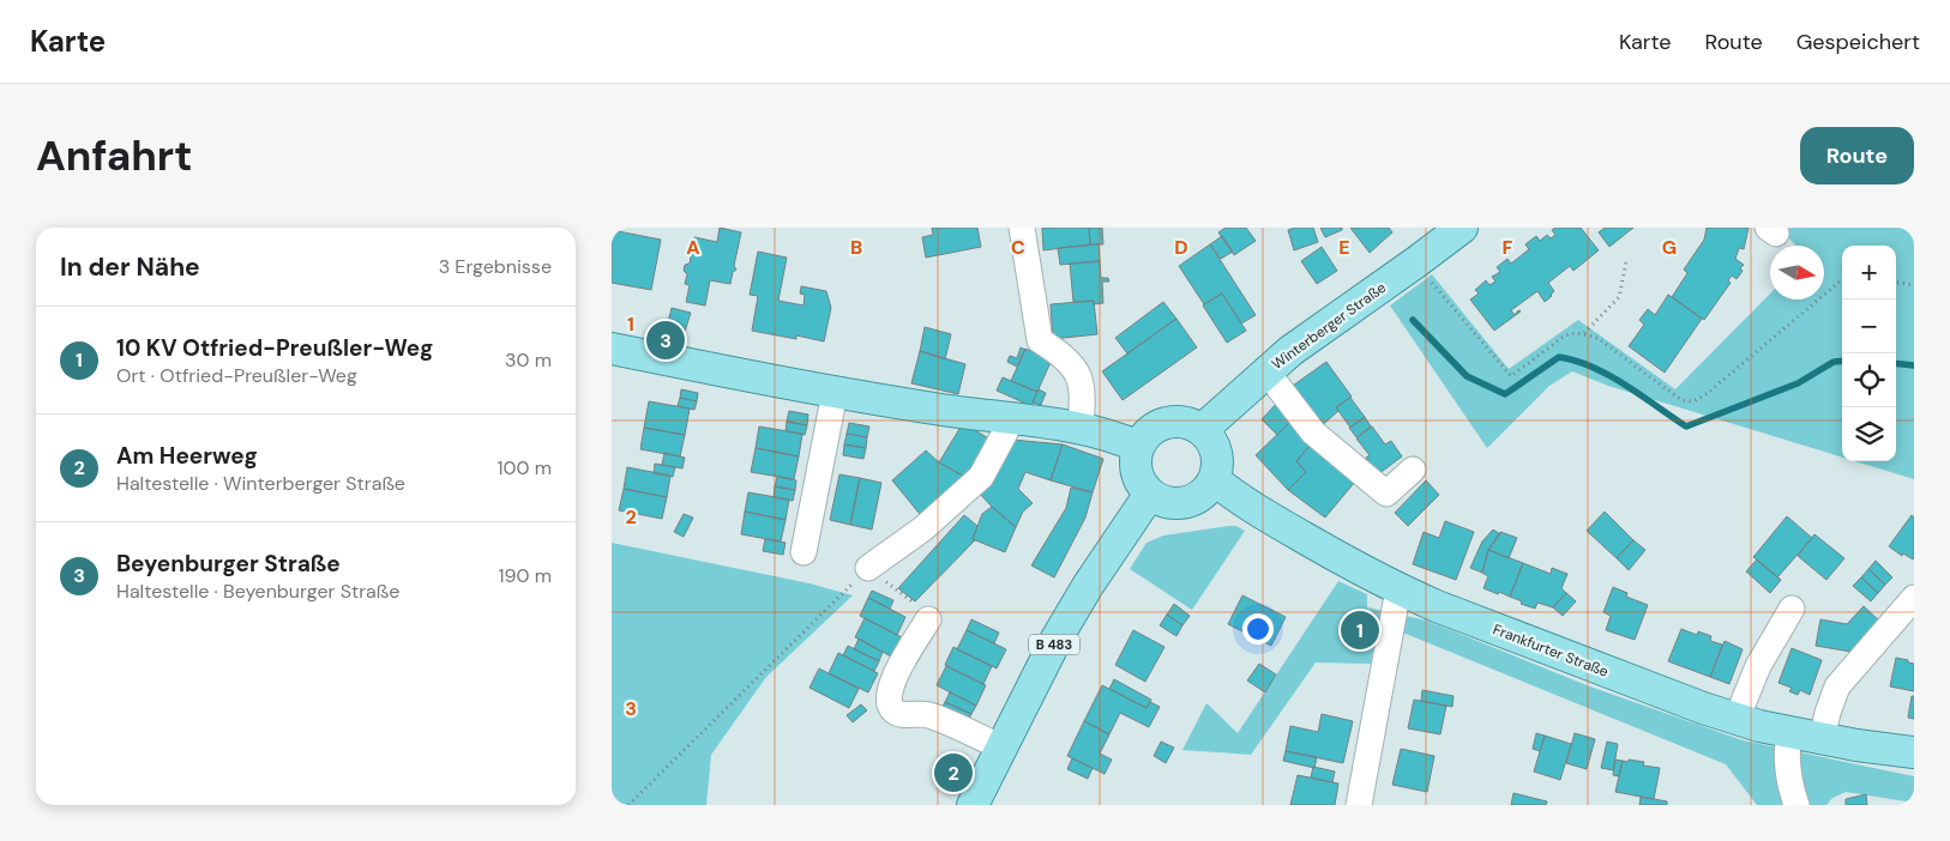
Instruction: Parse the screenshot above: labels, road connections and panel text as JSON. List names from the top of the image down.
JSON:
{
  "streets": {
    "main road": ["Winterberger Straße", "B 483", "Frankfurter Straße"]
  },
  "crossings": [
    ["Winterberger Straße", "B 483"],
    ["Winterberger Straße", "Frankfurter Straße"],
    ["B 483", "Frankfurter Straße"]
  ],
  "north": "right",
  "page": {
    "header": "Karte",
    "nav": ["Karte", "Route", "Gespeichert"],
    "buttons": "Route",
    "title": "Anfahrt",
    "heading": ["In der Nähe", "3 Ergebnisse"],
    "map_buttons": ["+", "−"],
    "list": [
      {
        "mark": "1",
        "name": "10 KV Otfried-Preußler-Weg",
        "note": "Ort · Otfried-Preußler-Weg",
        "value": "30 m"
      },
      {
        "mark": "2",
        "name": "Am Heerweg",
        "note": "Haltestelle · Winterberger Straße",
        "value": "100 m"
      },
      {
        "mark": "3",
        "name": "Beyenburger Straße",
        "note": "Haltestelle · Beyenburger Straße",
        "value": "190 m"
      }
    ],
    "pins": ["3", "1", "2"]
  },
  "grid": {
    "columns": [
      "A",
      "B",
      "C",
      "D",
      "E",
      "F",
      "G"
    ],
    "rows": ["1", "2", "3"]
  }
}
